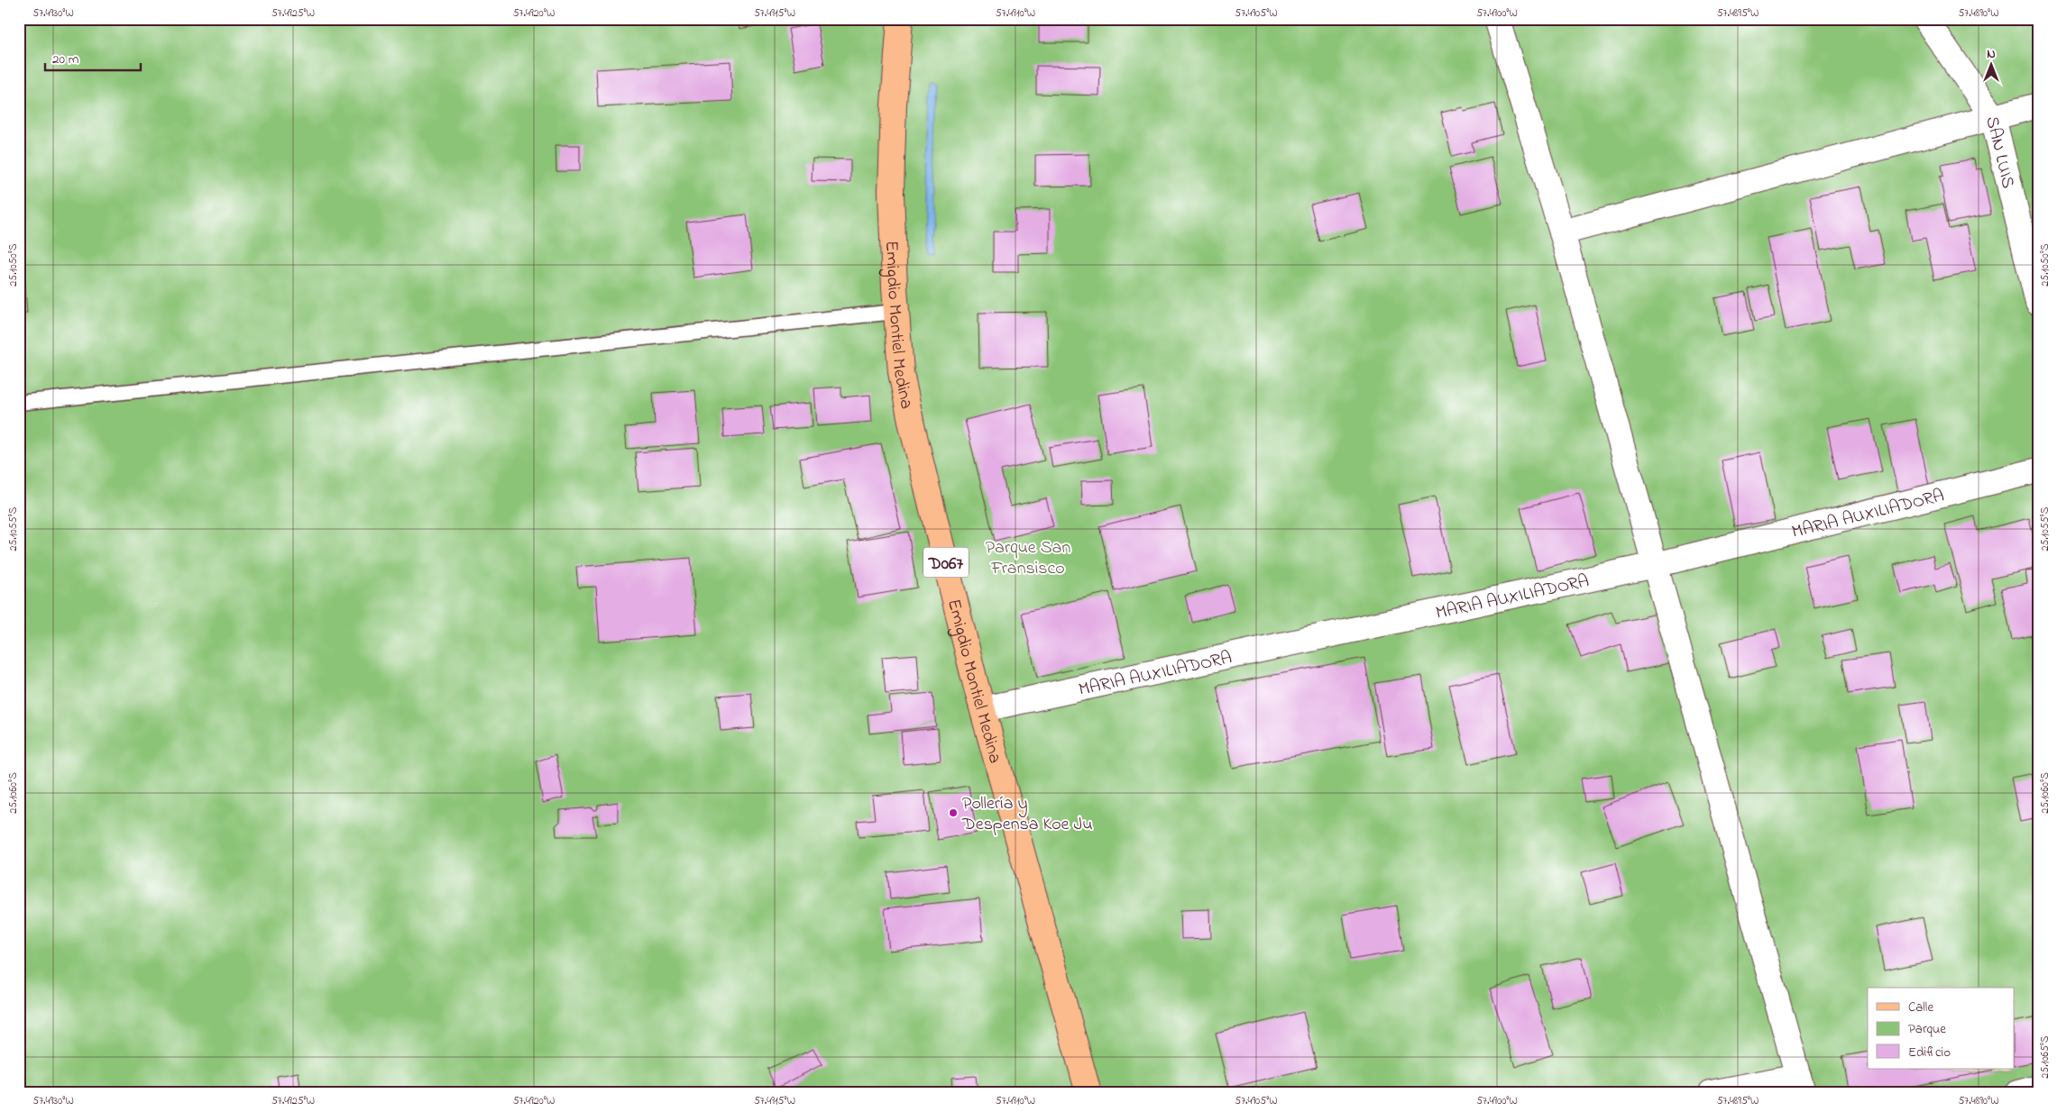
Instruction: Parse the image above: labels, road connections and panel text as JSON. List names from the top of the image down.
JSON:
{
  "streets": {
    "main road": ["Emigdio Montiel Medina", "D067"],
    "street": ["SAN LUIS", "MARIA AUXILIADORA"]
  },
  "crossings": [
    ["Emigdio Montiel Medina", "MARIA AUXILIADORA"]
  ],
  "parks": ["Parque San Fransisco"],
  "places": ["Pollería y Despensa Koe Ju"],
  "legend": ["Calle", "Parque", "Edificio"],
  "scale_bar": "20 m",
  "north": "top",
  "coordinates": [
    "57.4930°W",
    "57.4925°W",
    "57.4920°W",
    "57.4915°W",
    "57.4910°W",
    "57.4905°W",
    "57.4900°W",
    "57.4895°W",
    "57.4890°W",
    "25.1050°S",
    "25.1055°S",
    "25.1060°S",
    "25.1065°S"
  ]
}
